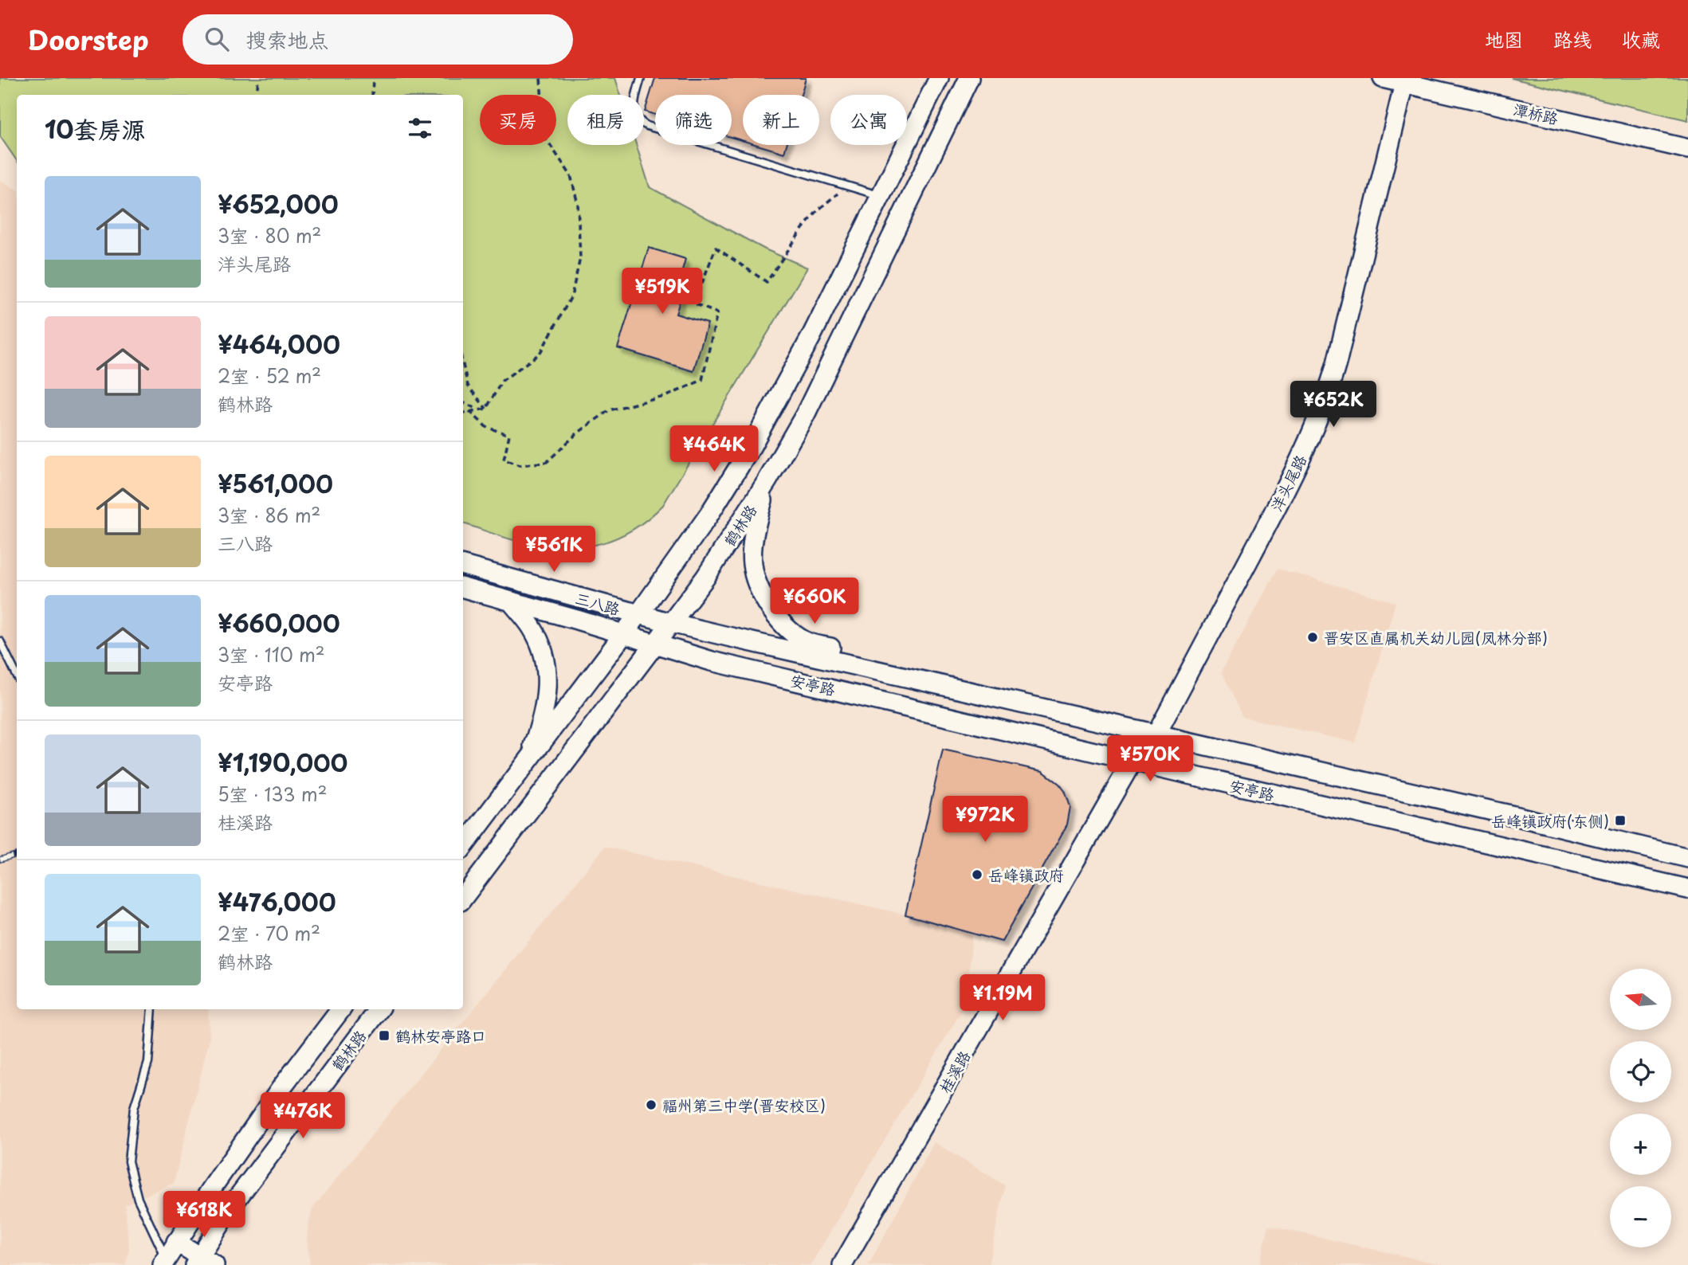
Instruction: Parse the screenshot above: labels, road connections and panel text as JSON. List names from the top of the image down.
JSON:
{
  "streets": {
    "main road": [
      "潭桥路",
      "洋头尾路",
      "鹤林路",
      "三八路",
      "安亭路",
      "桂溪路"
    ]
  },
  "crossings": [
    ["潭桥路", "洋头尾路"],
    ["洋头尾路", "安亭路"],
    ["鹤林路", "三八路"],
    ["鹤林路", "安亭路"],
    ["三八路", "安亭路"],
    ["安亭路", "桂溪路"]
  ],
  "places": {
    "other": ["晋安区直属机关幼儿园(凤林分部)", "岳峰镇政府", "福州第三中学(晋安校区)"],
    "transit": ["岳峰镇政府(东侧)", "鹤林安亭路口"]
  },
  "north": "left",
  "page": {
    "header": "Doorstep",
    "search": "搜索地点",
    "nav": ["地图", "路线", "收藏"],
    "chip": [
      "买房",
      "租房",
      "筛选",
      "新上",
      "公寓"
    ],
    "heading": "10套房源",
    "list": [
      {
        "name": "¥652,000",
        "note": "3室 · 80 m² · 洋头尾路"
      },
      {
        "name": "¥464,000",
        "note": "2室 · 52 m² · 鹤林路"
      },
      {
        "name": "¥561,000",
        "note": "3室 · 86 m² · 三八路"
      },
      {
        "name": "¥660,000",
        "note": "3室 · 110 m² · 安亭路"
      },
      {
        "name": "¥1,190,000",
        "note": "5室 · 133 m² · 桂溪路"
      },
      {
        "name": "¥476,000",
        "note": "2室 · 70 m² · 鹤林路"
      }
    ],
    "price": [
      "¥519K",
      "¥652K",
      "¥464K",
      "¥561K",
      "¥660K",
      "¥570K",
      "¥972K",
      "¥1.19M",
      "¥476K",
      "¥618K"
    ],
    "map_buttons": ["+", "−"]
  }
}
